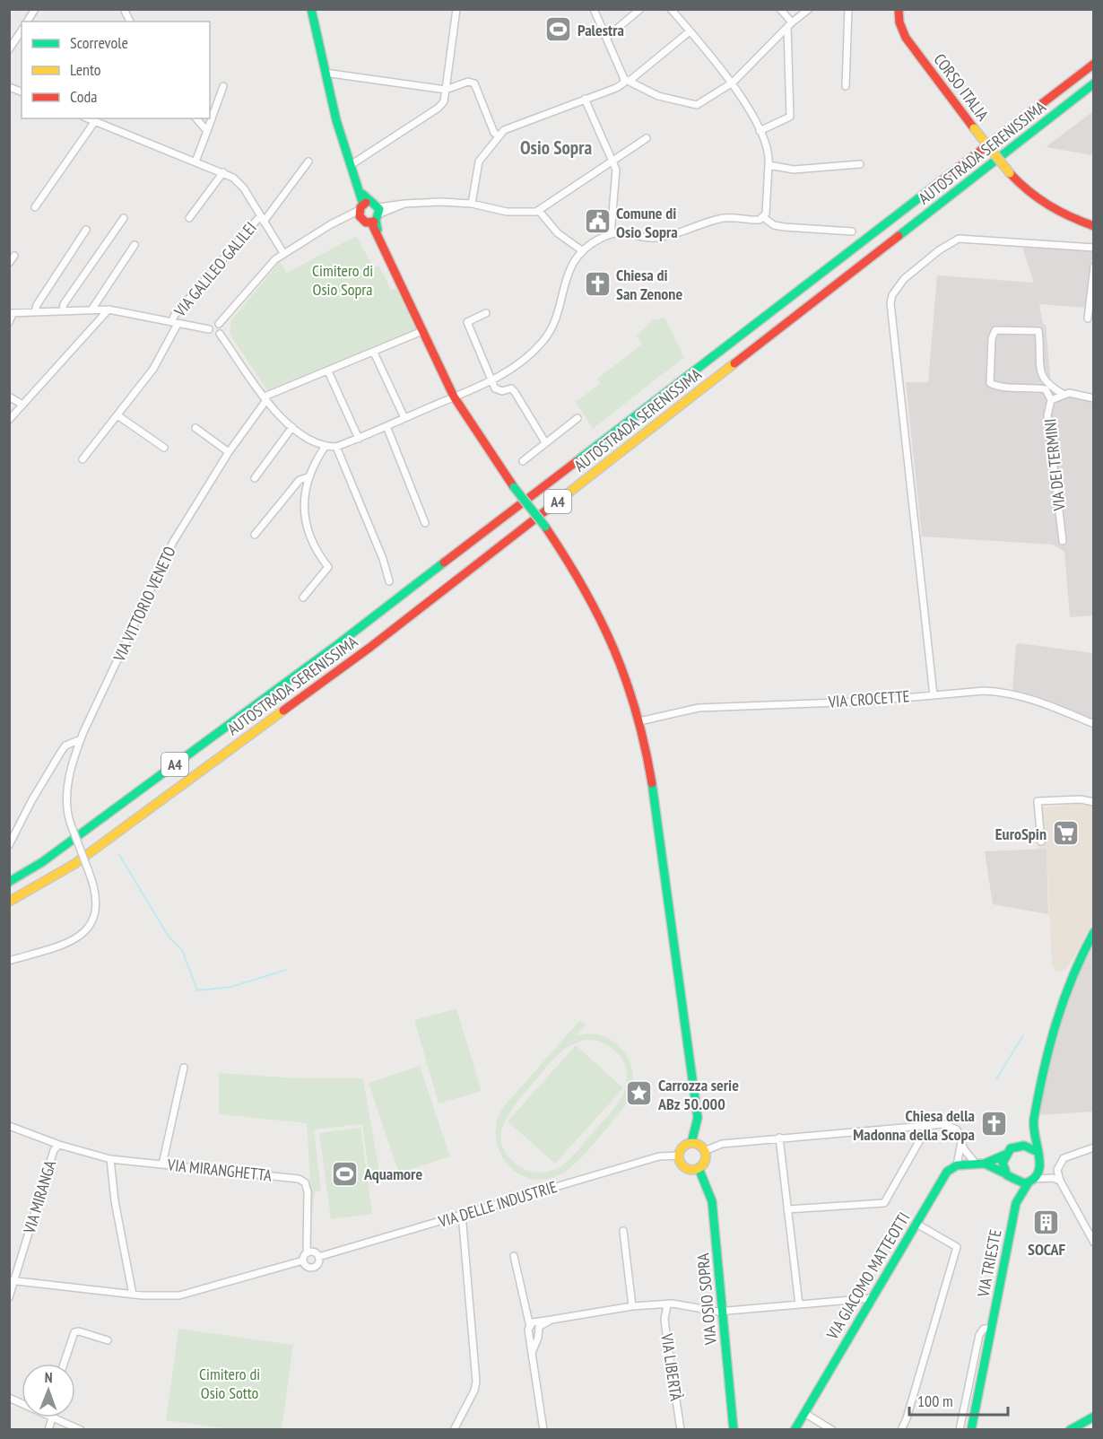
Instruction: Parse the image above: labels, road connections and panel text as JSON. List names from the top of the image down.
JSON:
{
  "streets": {
    "main road": [
      "CORSO ITALIA",
      "AUTOSTRADA SERENISSIMA",
      "A4",
      "VIA TRIESTE",
      "VIA GIACOMO MATTEOTTI",
      "VIA OSIO SOPRA"
    ],
    "street": [
      "VIA GALILEO GALILEI",
      "VIA DEI TERMINI",
      "VIA VITTORIO VENETO",
      "VIA CROCETTE",
      "VIA MIRANGHETTA",
      "VIA MIRANGA",
      "VIA DELLE INDUSTRIE",
      "VIA LIBERTÀ"
    ]
  },
  "crossings": [
    ["VIA MIRANGHETTA", "VIA MIRANGA"],
    ["VIA MIRANGHETTA", "VIA DELLE INDUSTRIE"],
    ["VIA MIRANGA", "VIA DELLE INDUSTRIE"],
    ["VIA DELLE INDUSTRIE", "VIA OSIO SOPRA"]
  ],
  "districts": ["Osio Sopra"],
  "parks": ["Cimitero di Osio Sopra", "Cimitero di Osio Sotto"],
  "places": {
    "sports": ["Palestra", "Aquamore"],
    "public building": ["Comune di Osio Sopra"],
    "church": ["Chiesa di San Zenone", "Chiesa della Madonna della Scopa"],
    "supermarket": ["EuroSpin"],
    "place": ["Carrozza serie ABz 50.000"],
    "building": ["SOCAF"]
  },
  "legend": ["Scorrevole", "Lento", "Coda"],
  "scale_bar": "100 m",
  "north": "top"
}
